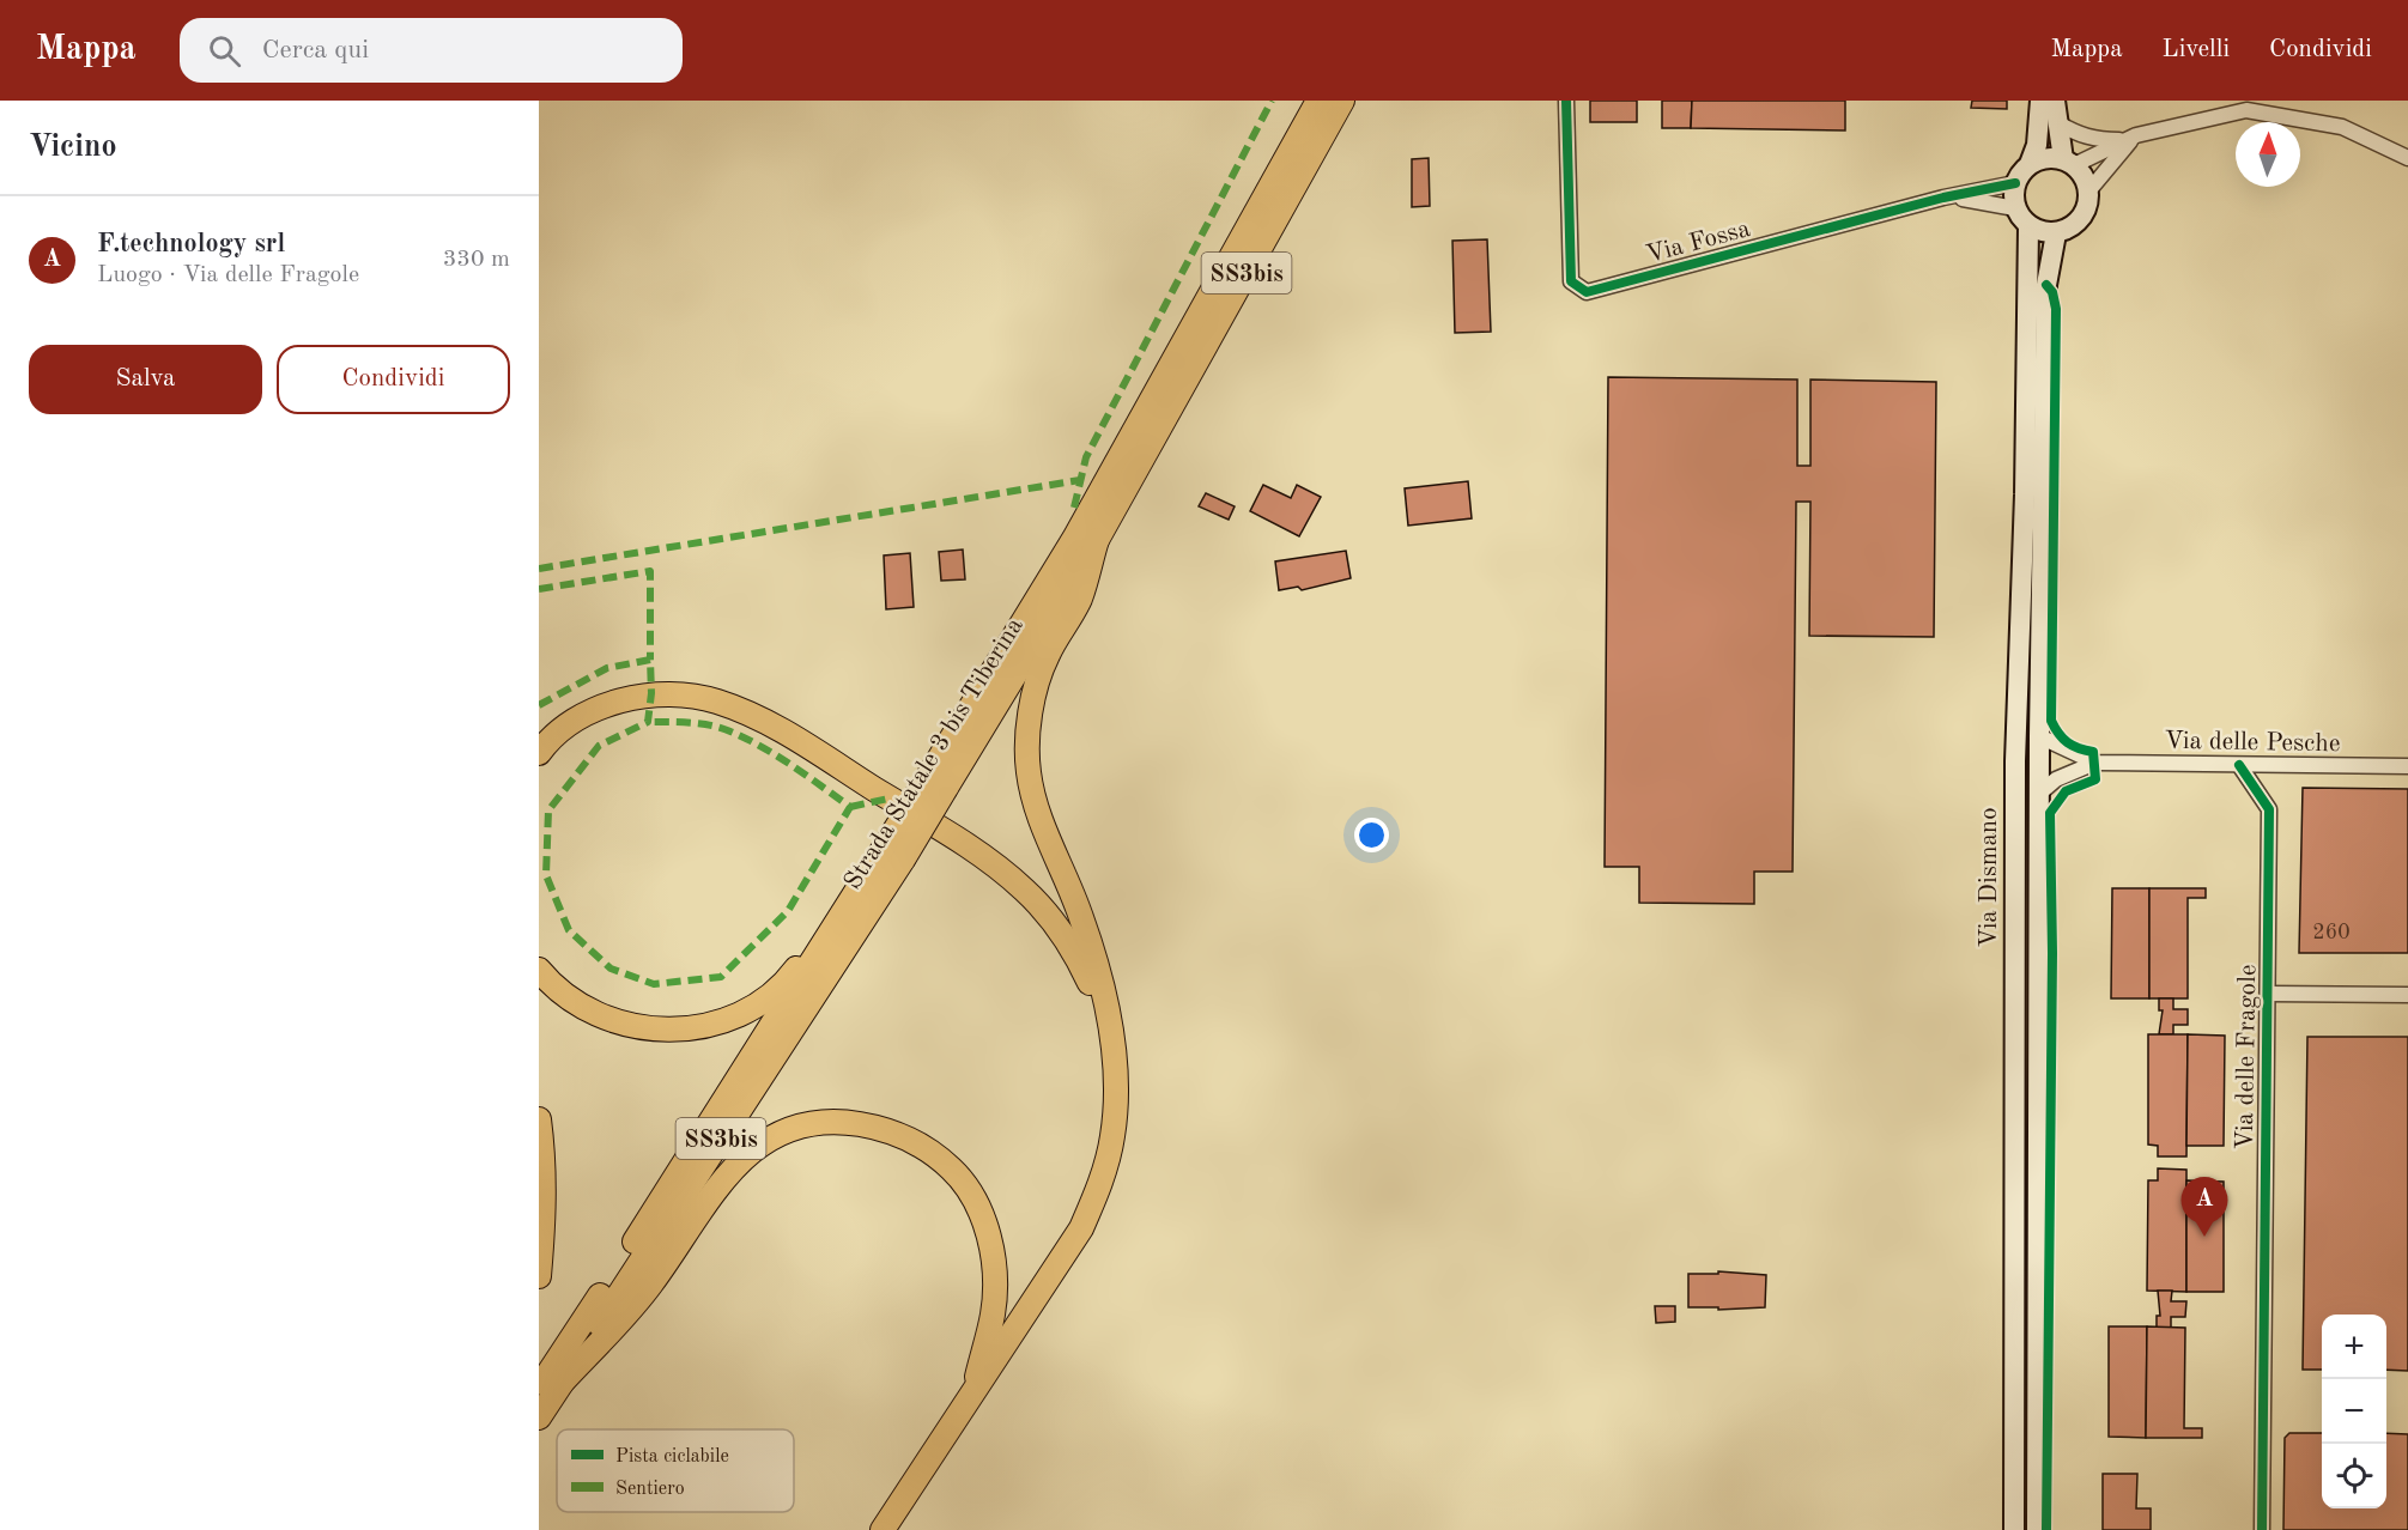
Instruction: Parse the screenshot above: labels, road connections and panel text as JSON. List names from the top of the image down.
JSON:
{
  "streets": {
    "highway": ["SS3bis", "Strada Statale 3 bis Tiberina"],
    "main road": ["Via Dismano"],
    "street": ["Via Fossa", "Via delle Pesche", "Via delle Fragole"]
  },
  "crossings": [
    ["Via Fossa", "Via Dismano"],
    ["Via delle Pesche", "Via Dismano"],
    ["Via delle Pesche", "Via delle Fragole"]
  ],
  "house_numbers": ["260"],
  "legend": ["Pista ciclabile", "Sentiero"],
  "north": "top",
  "page": {
    "header": "Mappa",
    "search": "Cerca qui",
    "nav": ["Mappa", "Livelli", "Condividi"],
    "heading": "Vicino",
    "list": [
      {
        "mark": "A",
        "name": "F.technology srl",
        "note": "Luogo · Via delle Fragole",
        "value": "330 m"
      }
    ],
    "buttons": ["Salva", "Condividi"],
    "pins": "A",
    "map_buttons": ["+", "−"]
  }
}
